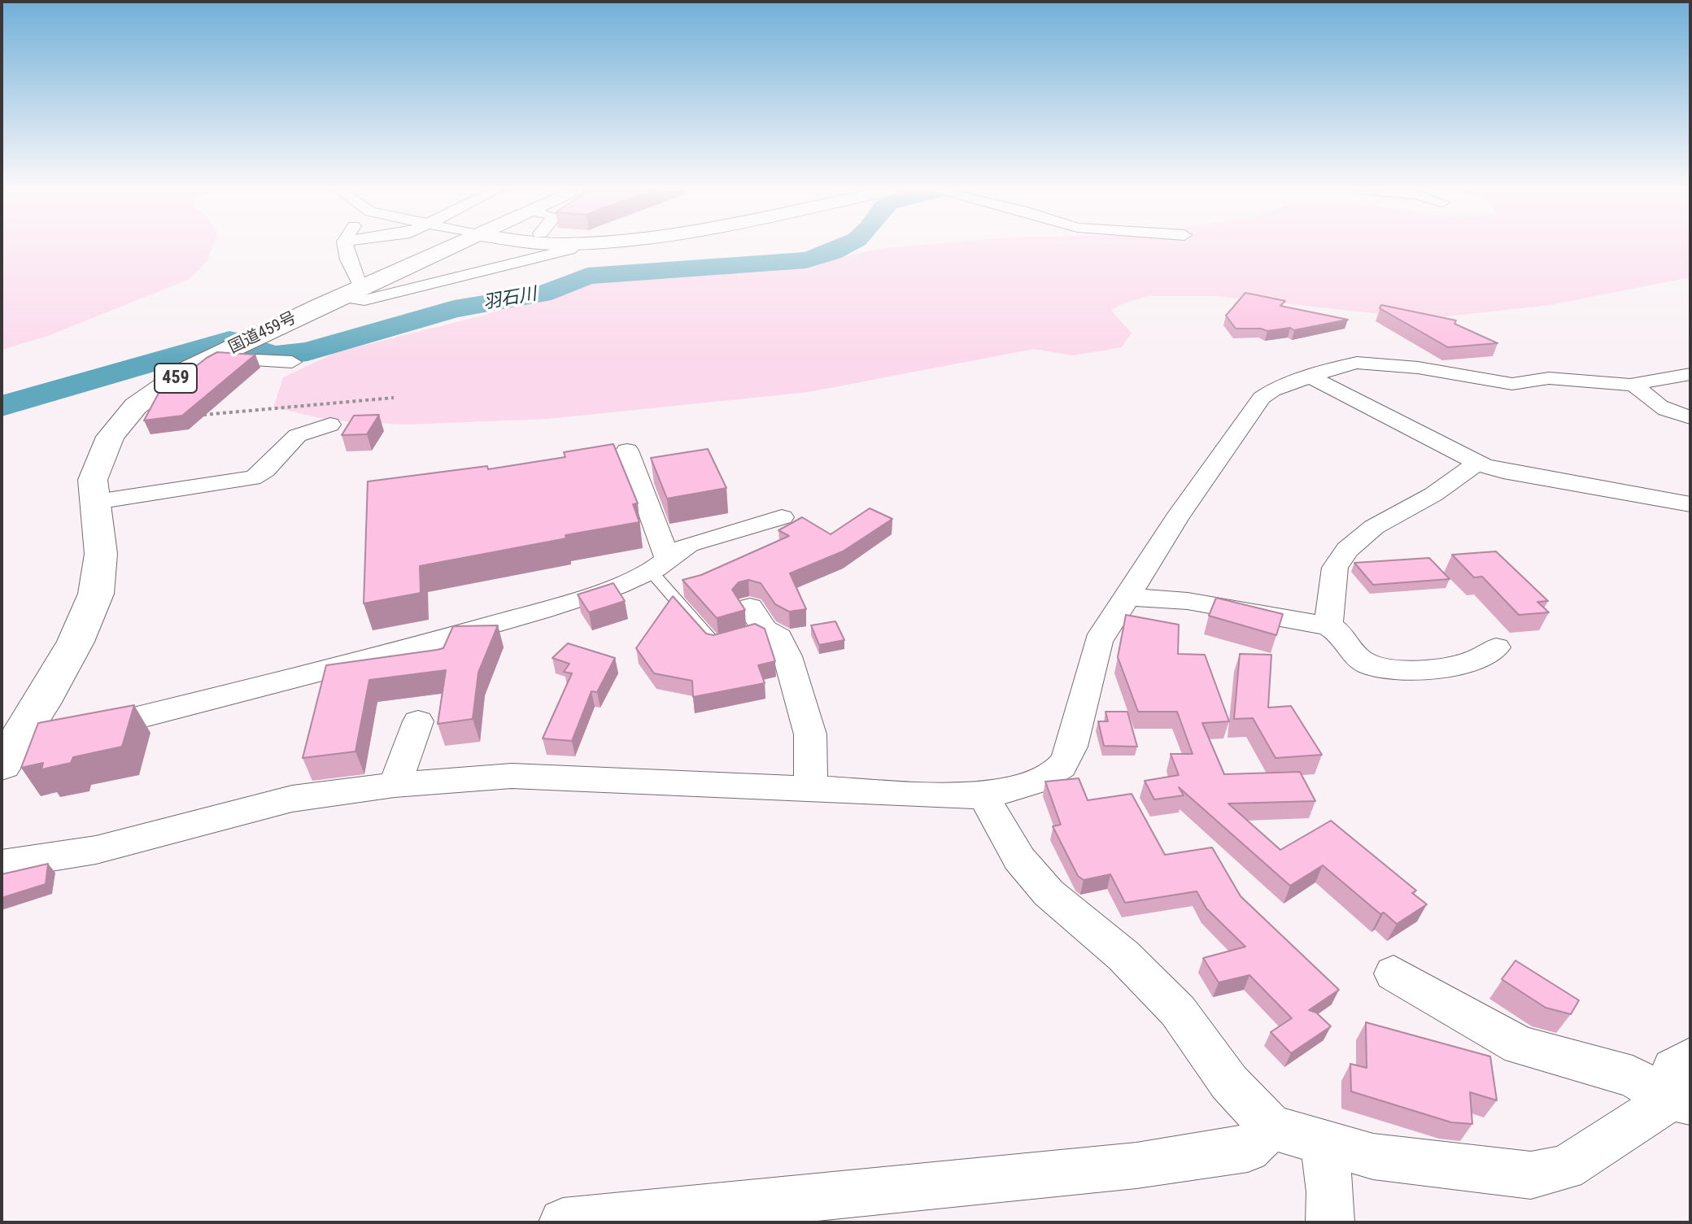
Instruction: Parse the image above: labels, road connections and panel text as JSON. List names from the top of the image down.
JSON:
{
  "streets": {
    "main road": ["国道459号", "459"]
  },
  "water": ["羽石川"]
}
